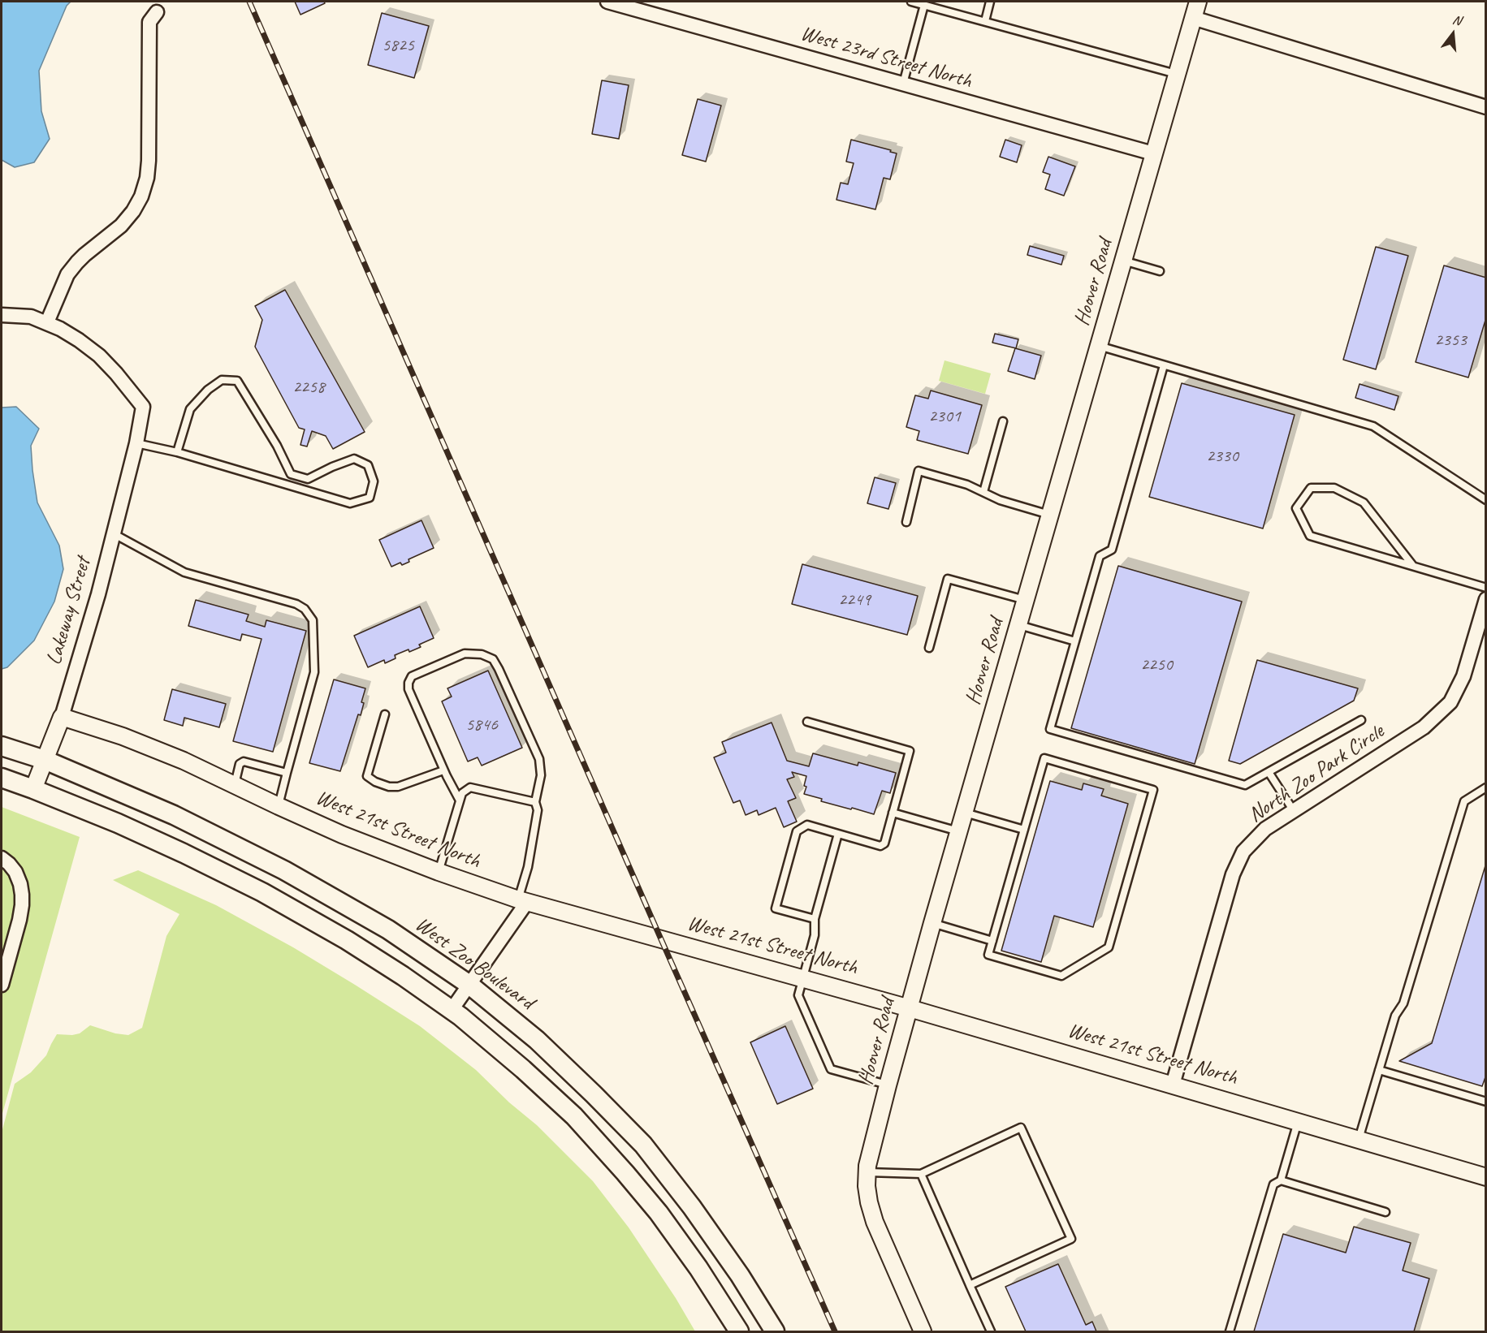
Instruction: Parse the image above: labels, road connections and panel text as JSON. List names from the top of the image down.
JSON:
{
  "streets": {
    "main road": ["West Zoo Boulevard"],
    "street": [
      "West 23rd Street North",
      "Hoover Road",
      "Lakeway Street",
      "North Zoo Park Circle",
      "West 21st Street North"
    ]
  },
  "crossings": [
    ["West 23rd Street North", "Hoover Road"],
    ["Hoover Road", "West 21st Street North"],
    ["Lakeway Street", "West 21st Street North"],
    ["Lakeway Street", "West Zoo Boulevard"],
    ["North Zoo Park Circle", "West 21st Street North"]
  ],
  "house_numbers": [
    "5825",
    "2353",
    "2258",
    "2301",
    "2330",
    "2249",
    "2250",
    "5846"
  ],
  "north": "top"
}
